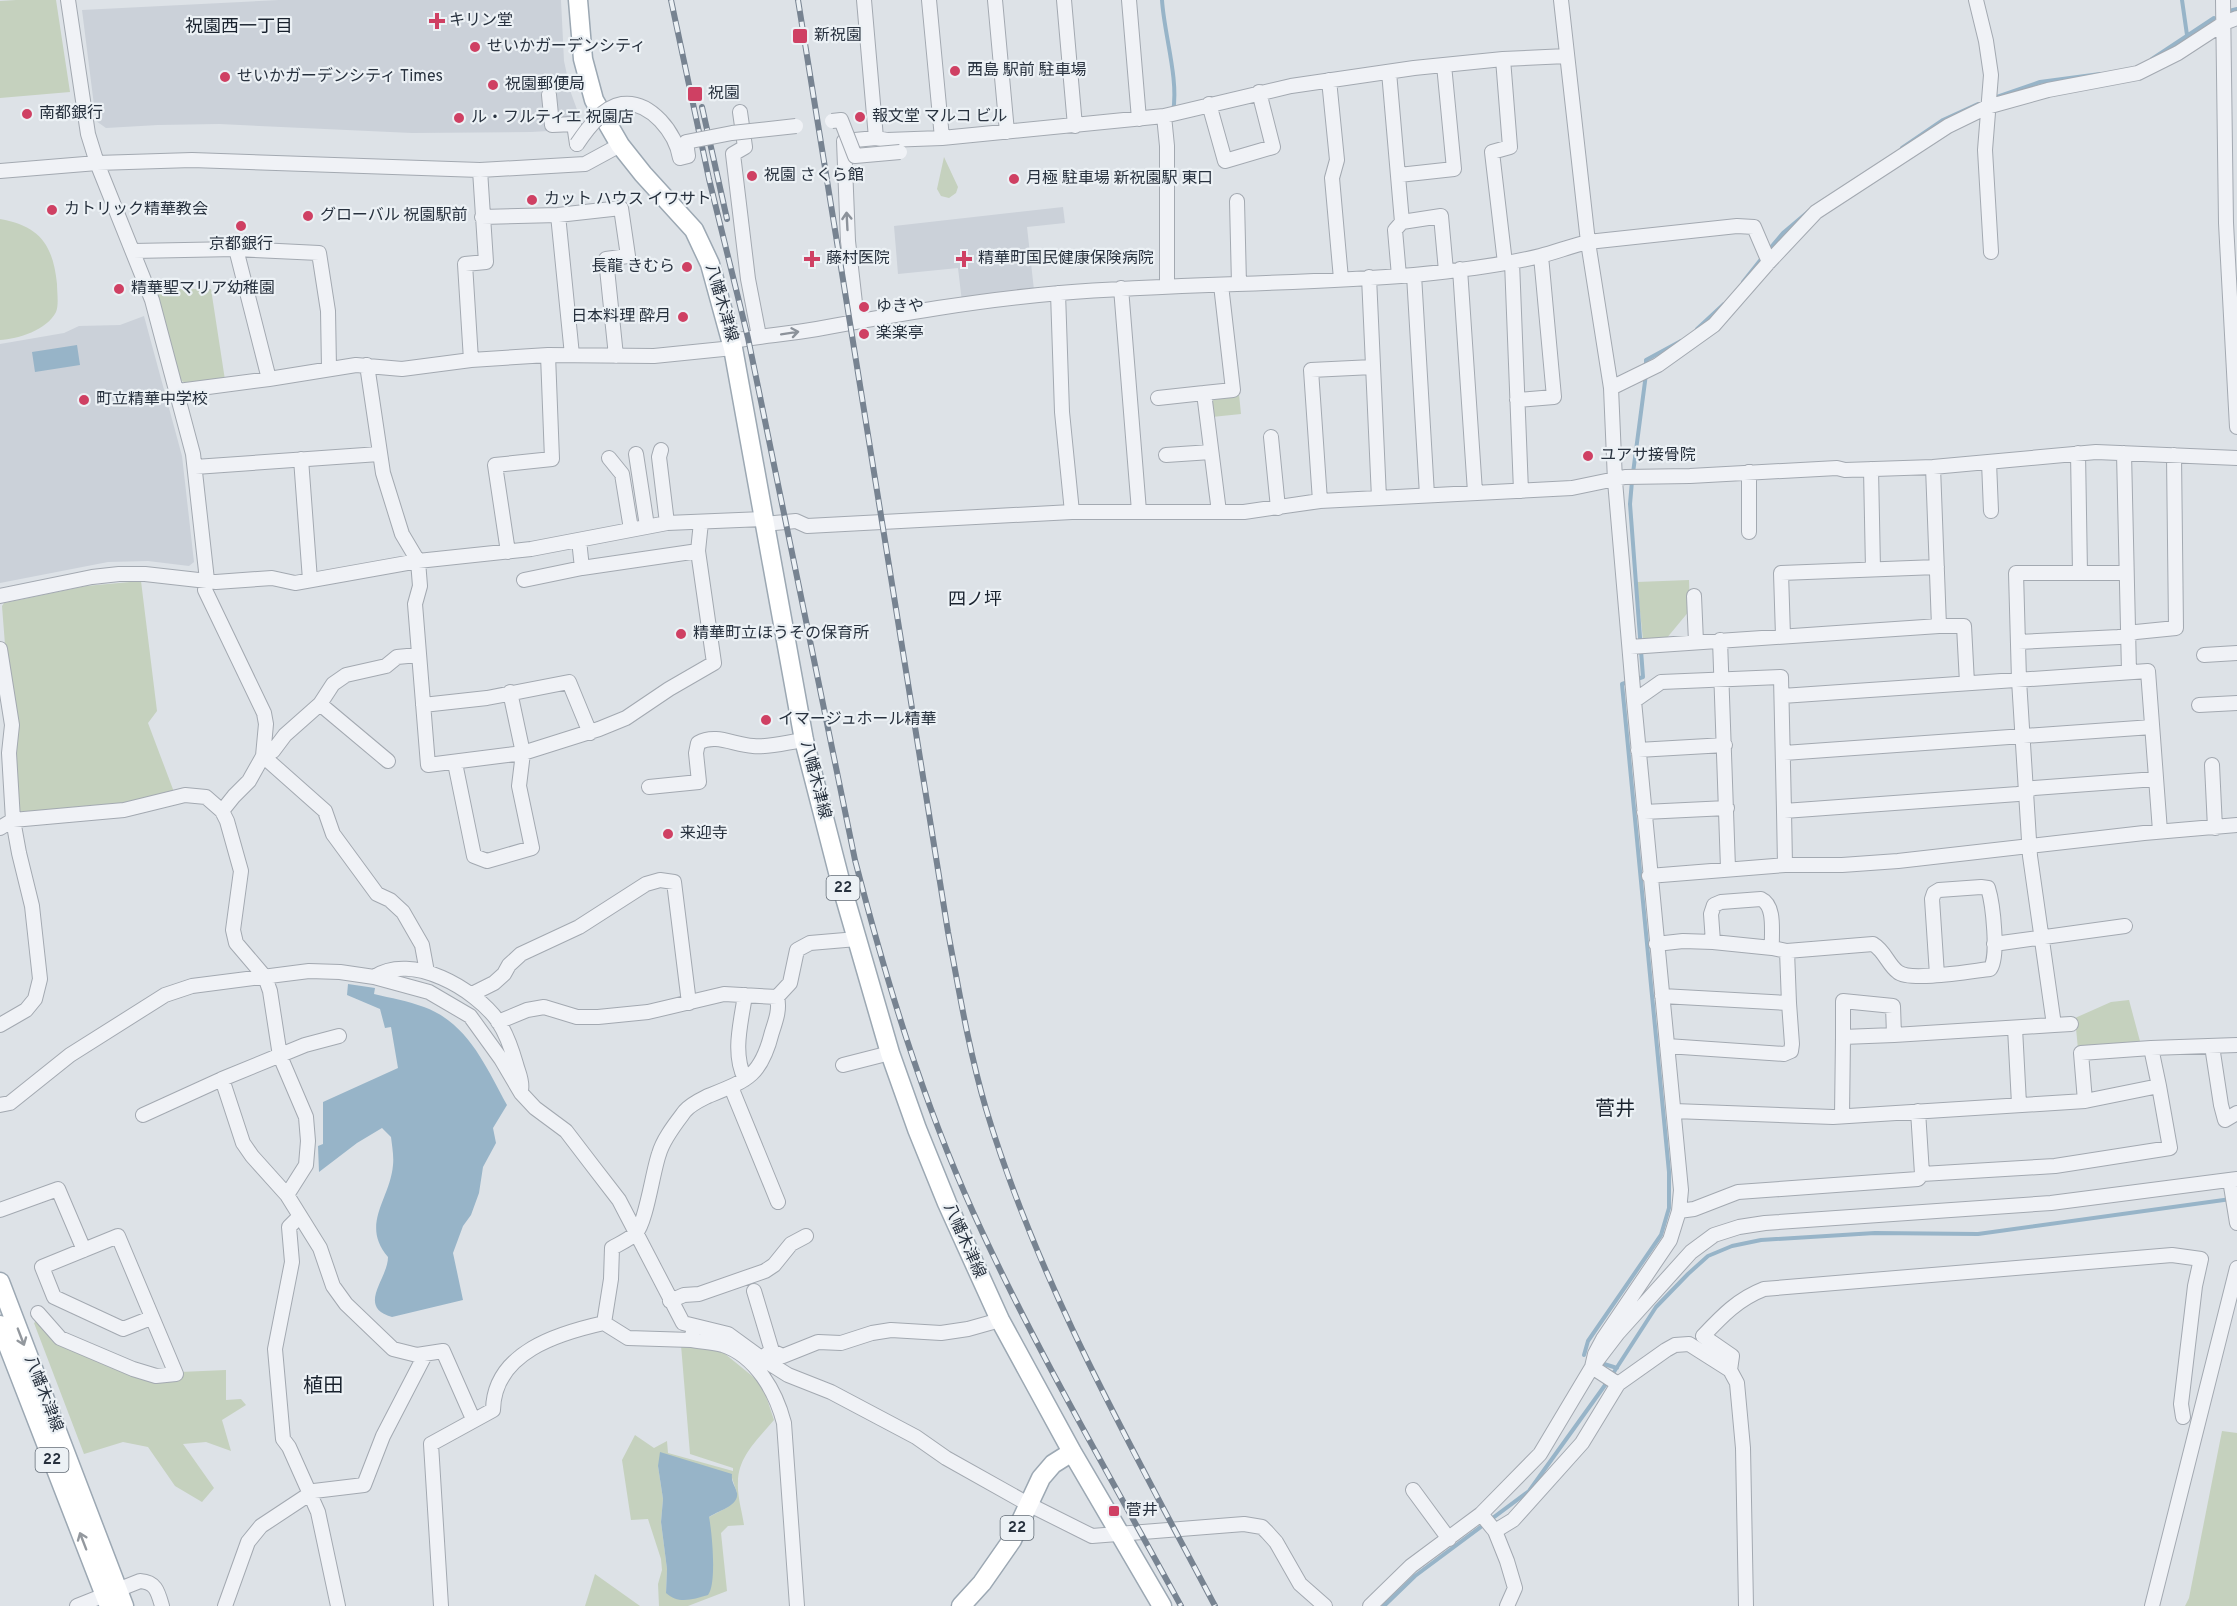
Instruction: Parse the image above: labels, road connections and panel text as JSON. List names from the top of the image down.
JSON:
{
  "streets": {
    "main road": ["八幡木津線", "22"]
  },
  "crossings": [
    ["八幡木津線", "22"]
  ],
  "districts": [
    "祝園西一丁目",
    "四ノ坪",
    "菅井",
    "植田"
  ],
  "places": {
    "health": ["キリン堂", "藤村医院", "精華町国民健康保険病院"],
    "transit": ["新祝園", "祝園", "菅井"],
    "other": [
      "せいかガーデンシティ",
      "西島 駅前 駐車場",
      "せいかガーデンシティ Times",
      "祝園郵便局",
      "南都銀行",
      "報文堂 マルコ ビル",
      "ル・フルティエ 祝園店",
      "祝園 さくら館",
      "月極 駐車場 新祝園駅 東口",
      "カット ハウス イワサト",
      "カトリック精華教会",
      "グローバル 祝園駅前",
      "京都銀行",
      "長龍 きむら",
      "精華聖マリア幼稚園",
      "ゆきや",
      "日本料理 酔月",
      "楽楽亭",
      "町立精華中学校",
      "ユアサ接骨院",
      "精華町立ほうその保育所",
      "イマージュホール精華",
      "来迎寺"
    ]
  }
}
